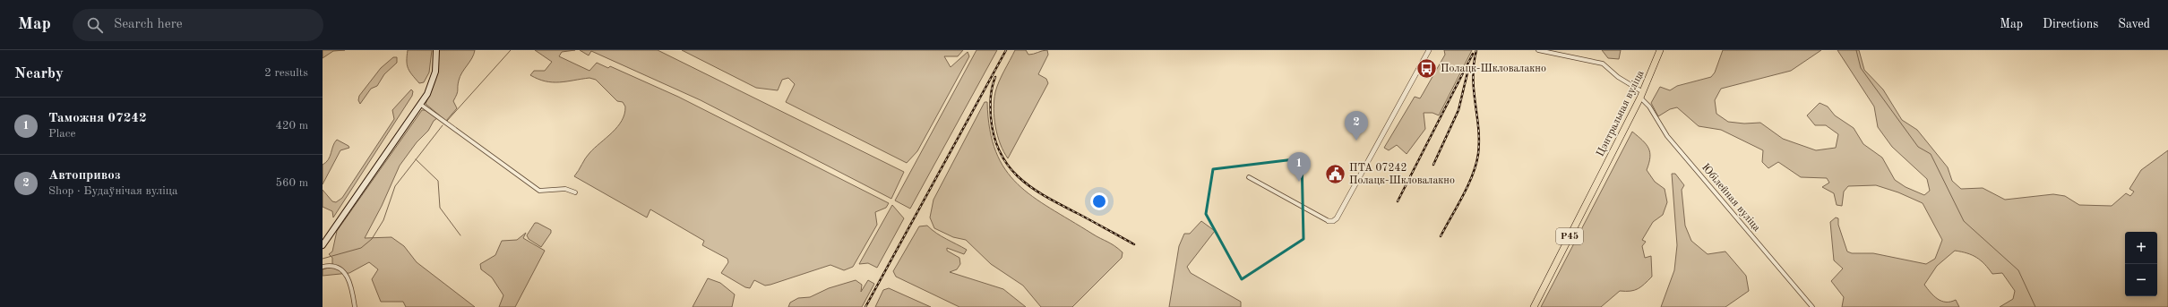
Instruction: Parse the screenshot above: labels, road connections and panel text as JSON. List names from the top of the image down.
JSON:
{
  "streets": {
    "main road": ["Цэнтральная вуліца", "Р45"],
    "street": ["Юбілейная вуліца"]
  },
  "crossings": [
    ["Цэнтральная вуліца", "Юбілейная вуліца"]
  ],
  "places": {
    "bus stop": ["Полацк-Шкловалакно"],
    "public building": ["ПТА 07242 Полацк-Шкловалакно"]
  },
  "page": {
    "header": "Map",
    "search": "Search here",
    "nav": ["Map", "Directions", "Saved"],
    "heading": ["Nearby", "2 results"],
    "list": [
      {
        "mark": "1",
        "name": "Таможня 07242",
        "note": "Place",
        "value": "420 m"
      },
      {
        "mark": "2",
        "name": "Автопривоз",
        "note": "Shop · Будаўнічая вуліца",
        "value": "560 m"
      }
    ],
    "pins": ["2", "1"],
    "map_buttons": ["+", "−"]
  }
}
